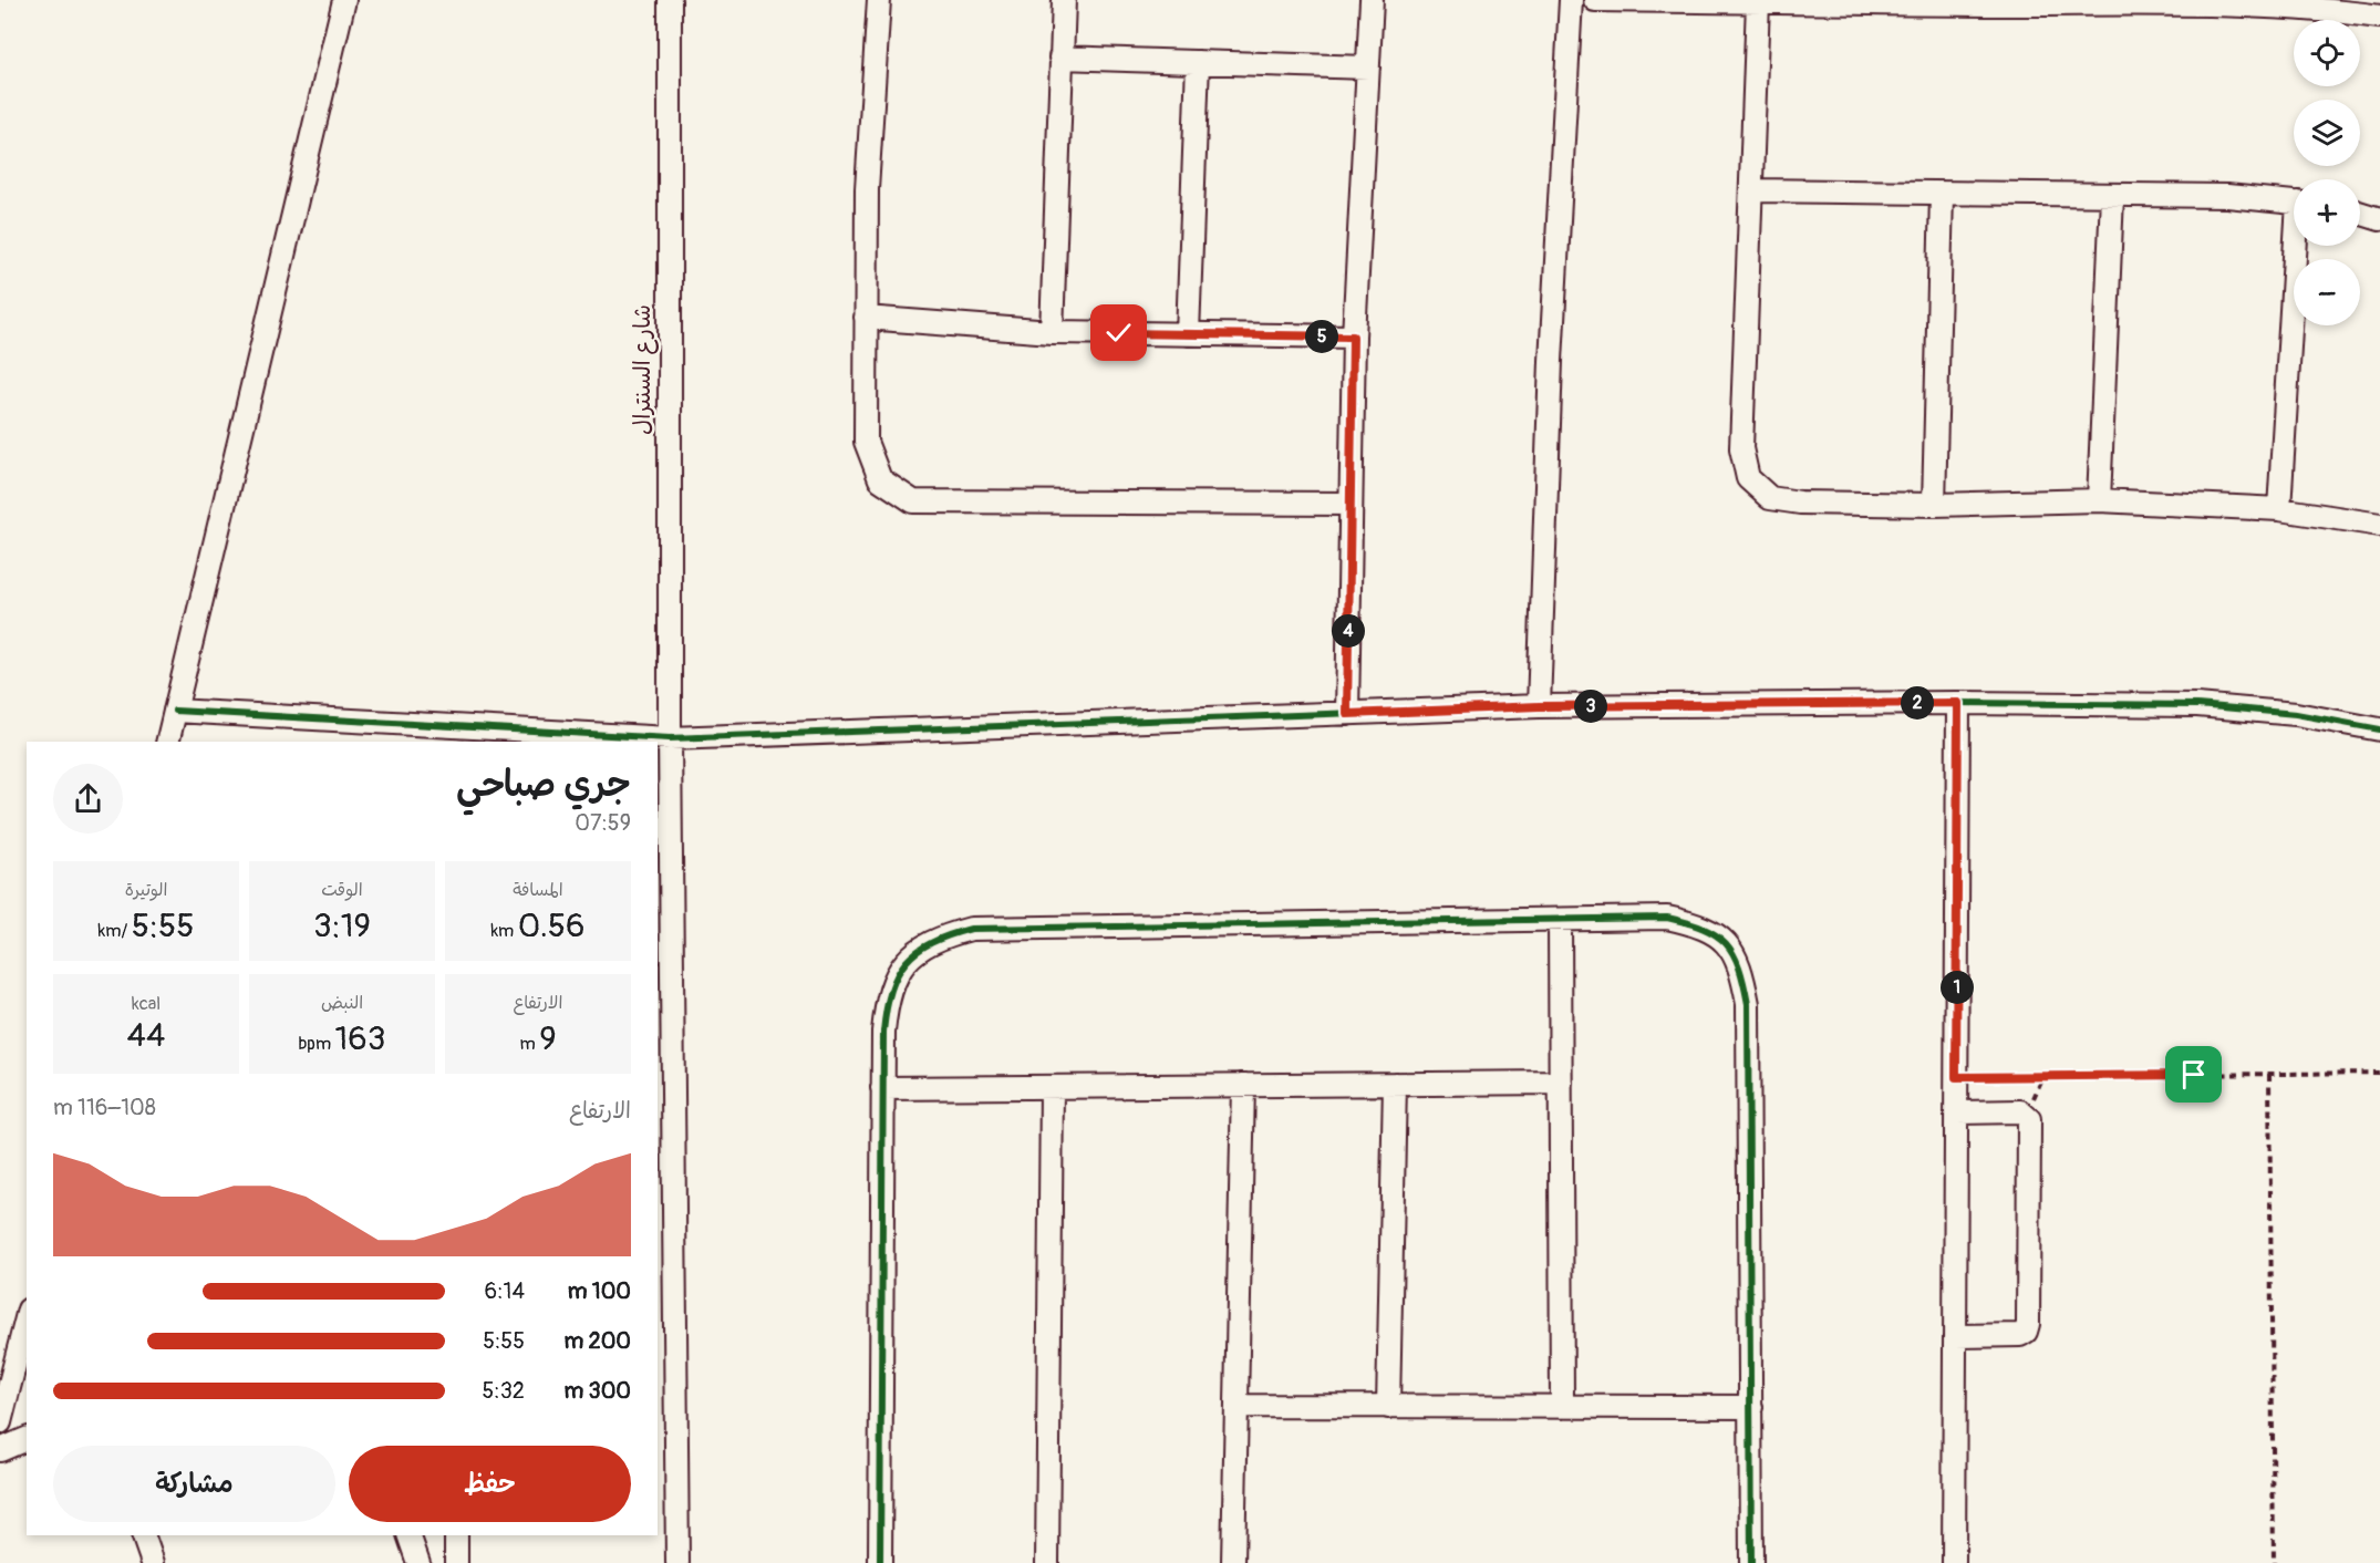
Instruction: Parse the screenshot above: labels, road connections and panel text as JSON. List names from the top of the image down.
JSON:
{
  "streets": {
    "street": ["شارع السنترال"]
  },
  "page": {
    "map_buttons": ["+", "−"],
    "pins": [
      "5",
      "4",
      "2",
      "3",
      "1"
    ],
    "heading": ["جري صباحي", "07:59"],
    "stats": [
      ["المسافة", "0.56 km"],
      ["الوقت", "3:19"],
      ["الوتيرة", "5:55 /km"],
      ["الارتفاع", "9 m"],
      ["النبض", "163 bpm"],
      ["kcal", "44"]
    ],
    "chart": ["الارتفاع", "108–116 m"],
    "list": [
      {
        "name": "100 m",
        "note": "6:14"
      },
      {
        "name": "200 m",
        "note": "5:55"
      },
      {
        "name": "300 m",
        "note": "5:32"
      }
    ],
    "buttons": ["حفظ", "مشاركة"]
  }
}
